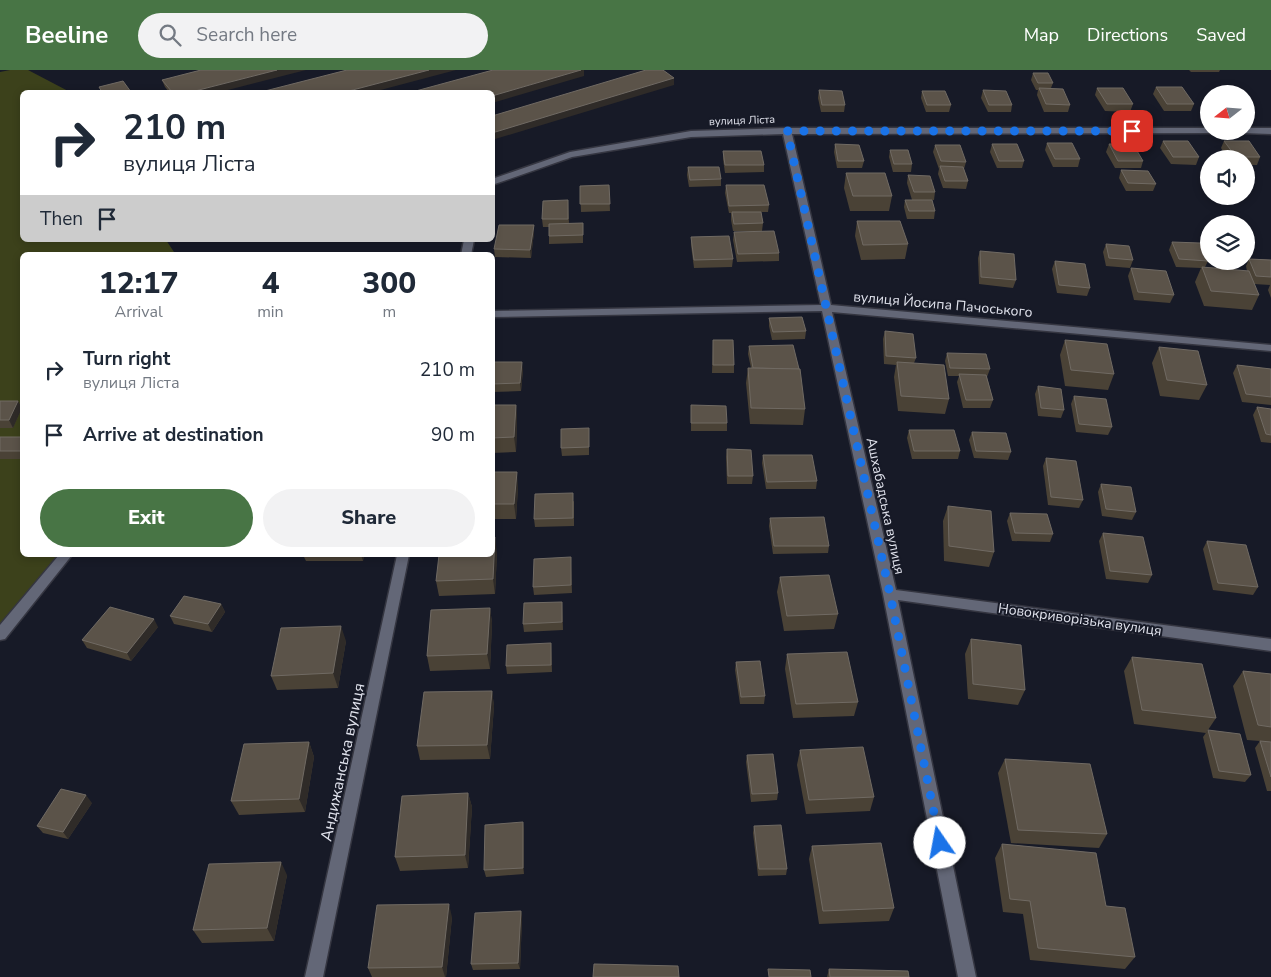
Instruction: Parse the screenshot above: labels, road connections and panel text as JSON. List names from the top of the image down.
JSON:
{
  "streets": {
    "street": [
      "вулиця Ліста",
      "вулиця Йосипа Пачоського",
      "Ашхабадська вулиця",
      "Новокриворізька вулиця",
      "Андижанська вулиця"
    ]
  },
  "crossings": [
    ["вулиця Ліста", "Ашхабадська вулиця"],
    ["вулиця Йосипа Пачоського", "Ашхабадська вулиця"],
    ["Ашхабадська вулиця", "Новокриворізька вулиця"]
  ],
  "north": "left",
  "page": {
    "header": "Beeline",
    "search": "Search here",
    "nav": ["Map", "Directions", "Saved"],
    "turn": ["210 m", "вулиця Ліста"],
    "then": "Then",
    "eta": [
      "12:17",
      "Arrival",
      "4",
      "min",
      "300",
      "m"
    ],
    "list": [
      {
        "name": "Turn right",
        "note": "вулиця Ліста",
        "value": "210 m"
      },
      {
        "name": "Arrive at destination",
        "value": "90 m"
      }
    ],
    "buttons": ["Exit", "Share"]
  }
}
